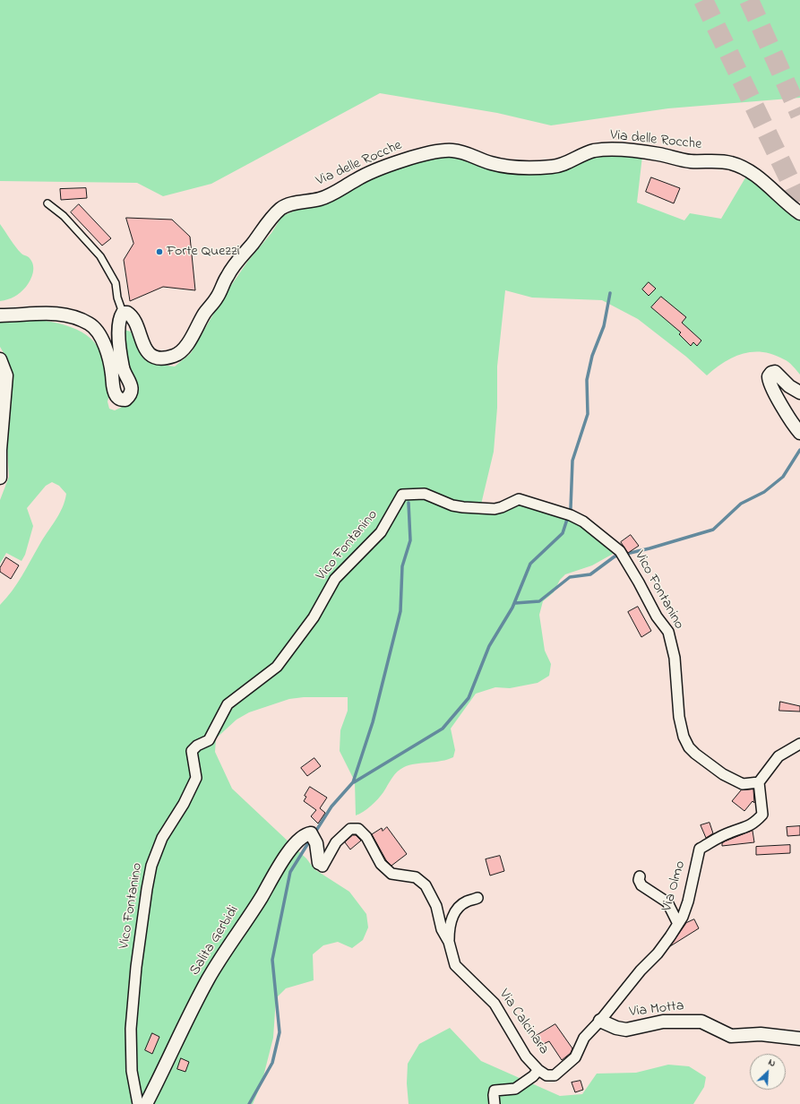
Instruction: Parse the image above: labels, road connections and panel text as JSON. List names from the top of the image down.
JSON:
{
  "streets": {
    "street": [
      "Via delle Rocche",
      "Vico Fontanino",
      "Via Olmo",
      "Salita Gerbidi",
      "Via Motta",
      "Via Calcinara"
    ]
  },
  "crossings": [
    ["Vico Fontanino", "Via Olmo"],
    ["Via Olmo", "Via Motta"],
    ["Via Olmo", "Via Calcinara"],
    ["Salita Gerbidi", "Via Calcinara"]
  ],
  "places": ["Forte Quezzi"],
  "north": "top right"
}
